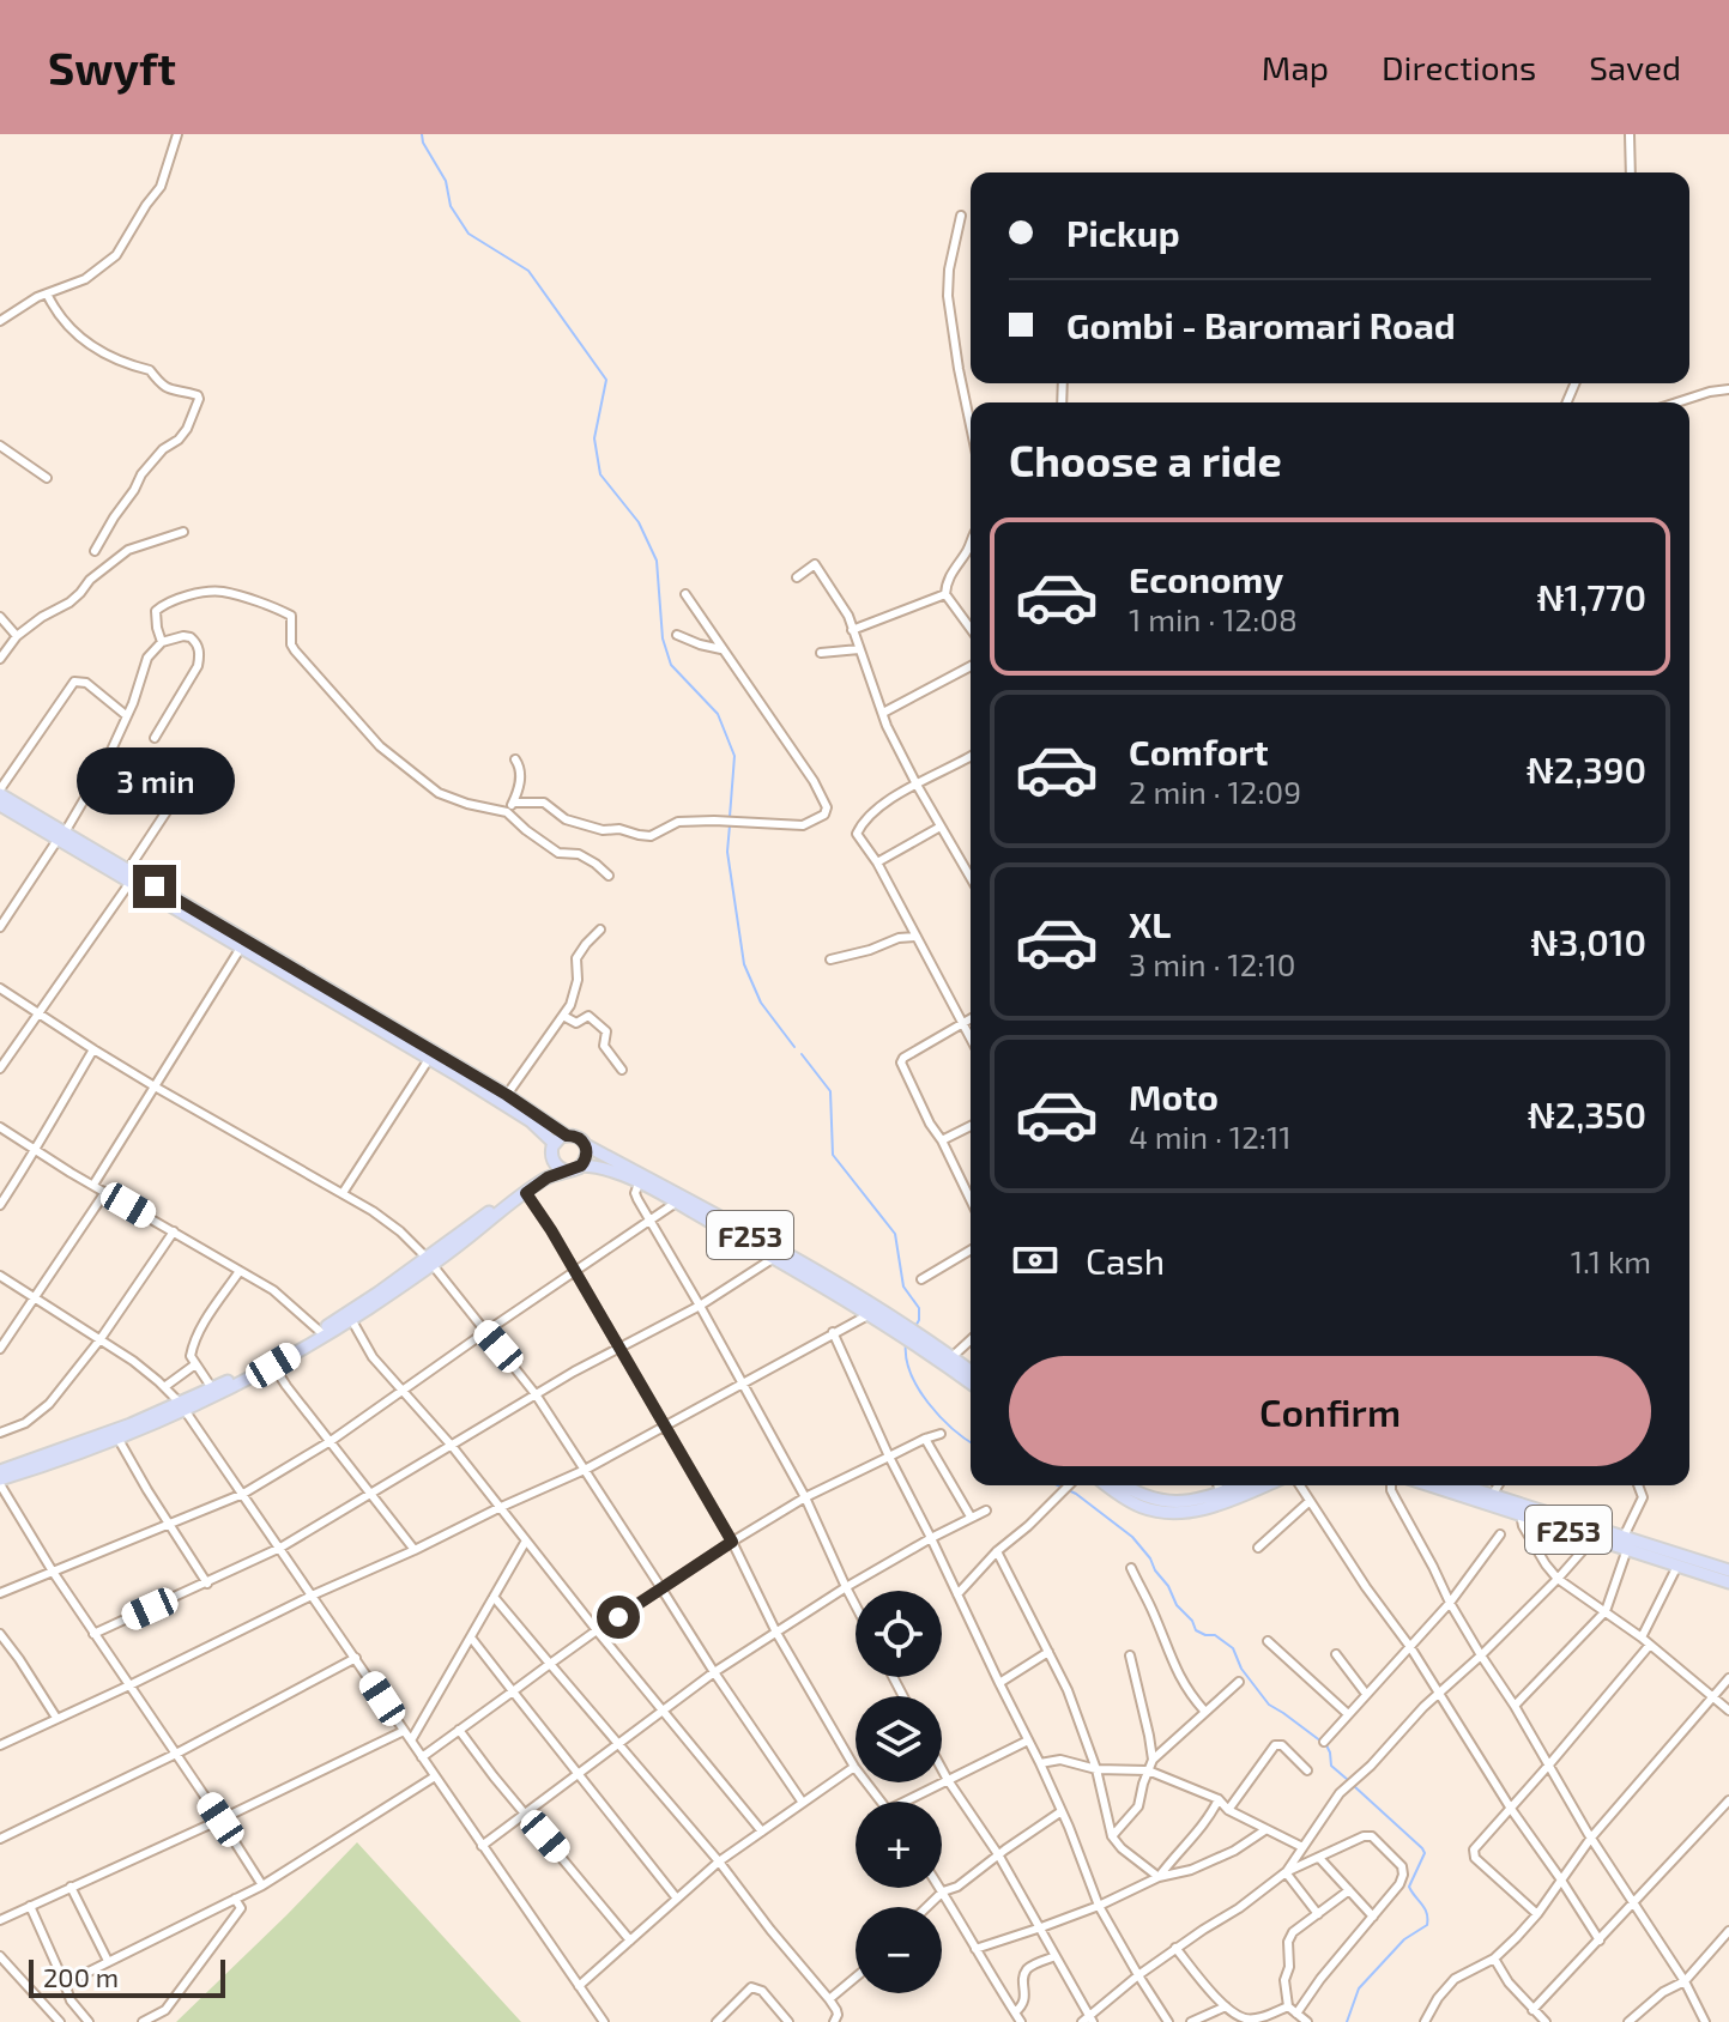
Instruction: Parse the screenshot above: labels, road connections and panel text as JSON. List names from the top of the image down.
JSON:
{
  "streets": {
    "main road": ["F253"]
  },
  "scale_bar": "200 m",
  "page": {
    "header": "Swyft",
    "nav": ["Map", "Directions", "Saved"],
    "banner": ["Pickup", "Gombi - Baromari Road"],
    "heading": "Choose a ride",
    "list": [
      {
        "name": "Economy",
        "note": "1 min · 12:08",
        "value": "₦1,770"
      },
      {
        "name": "Comfort",
        "note": "2 min · 12:09",
        "value": "₦2,390"
      },
      {
        "name": "XL",
        "note": "3 min · 12:10",
        "value": "₦3,010"
      },
      {
        "name": "Moto",
        "note": "4 min · 12:11",
        "value": "₦2,350"
      }
    ],
    "bubble": "3 min",
    "pay": ["Cash", "1.1 km"],
    "buttons": "Confirm",
    "map_buttons": ["+", "−"],
    "scale": "200 m"
  }
}
